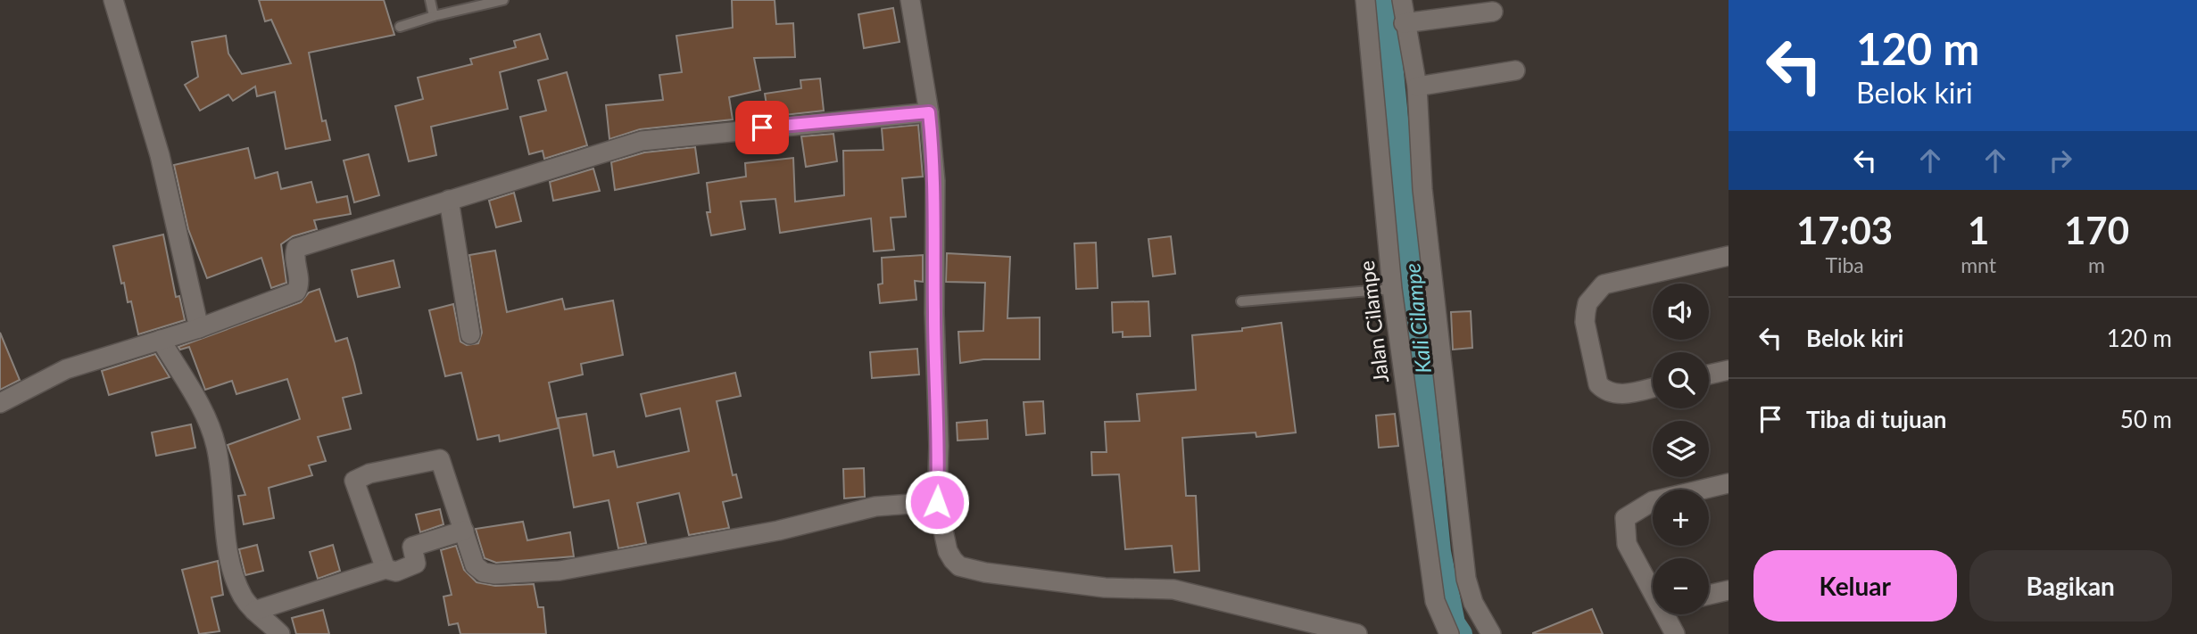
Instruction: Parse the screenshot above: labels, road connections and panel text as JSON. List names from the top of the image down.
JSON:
{
  "streets": {
    "street": ["Jalan Cilampe"]
  },
  "water": ["Kali Cilampe"],
  "page": {
    "turn": ["120 m", "Belok kiri"],
    "eta": [
      "17:03",
      "Tiba",
      "1",
      "mnt",
      "170",
      "m"
    ],
    "map_buttons": ["+", "−"],
    "list": [
      {
        "name": "Belok kiri",
        "value": "120 m"
      },
      {
        "name": "Tiba di tujuan",
        "value": "50 m"
      }
    ],
    "buttons": ["Keluar", "Bagikan"]
  }
}
